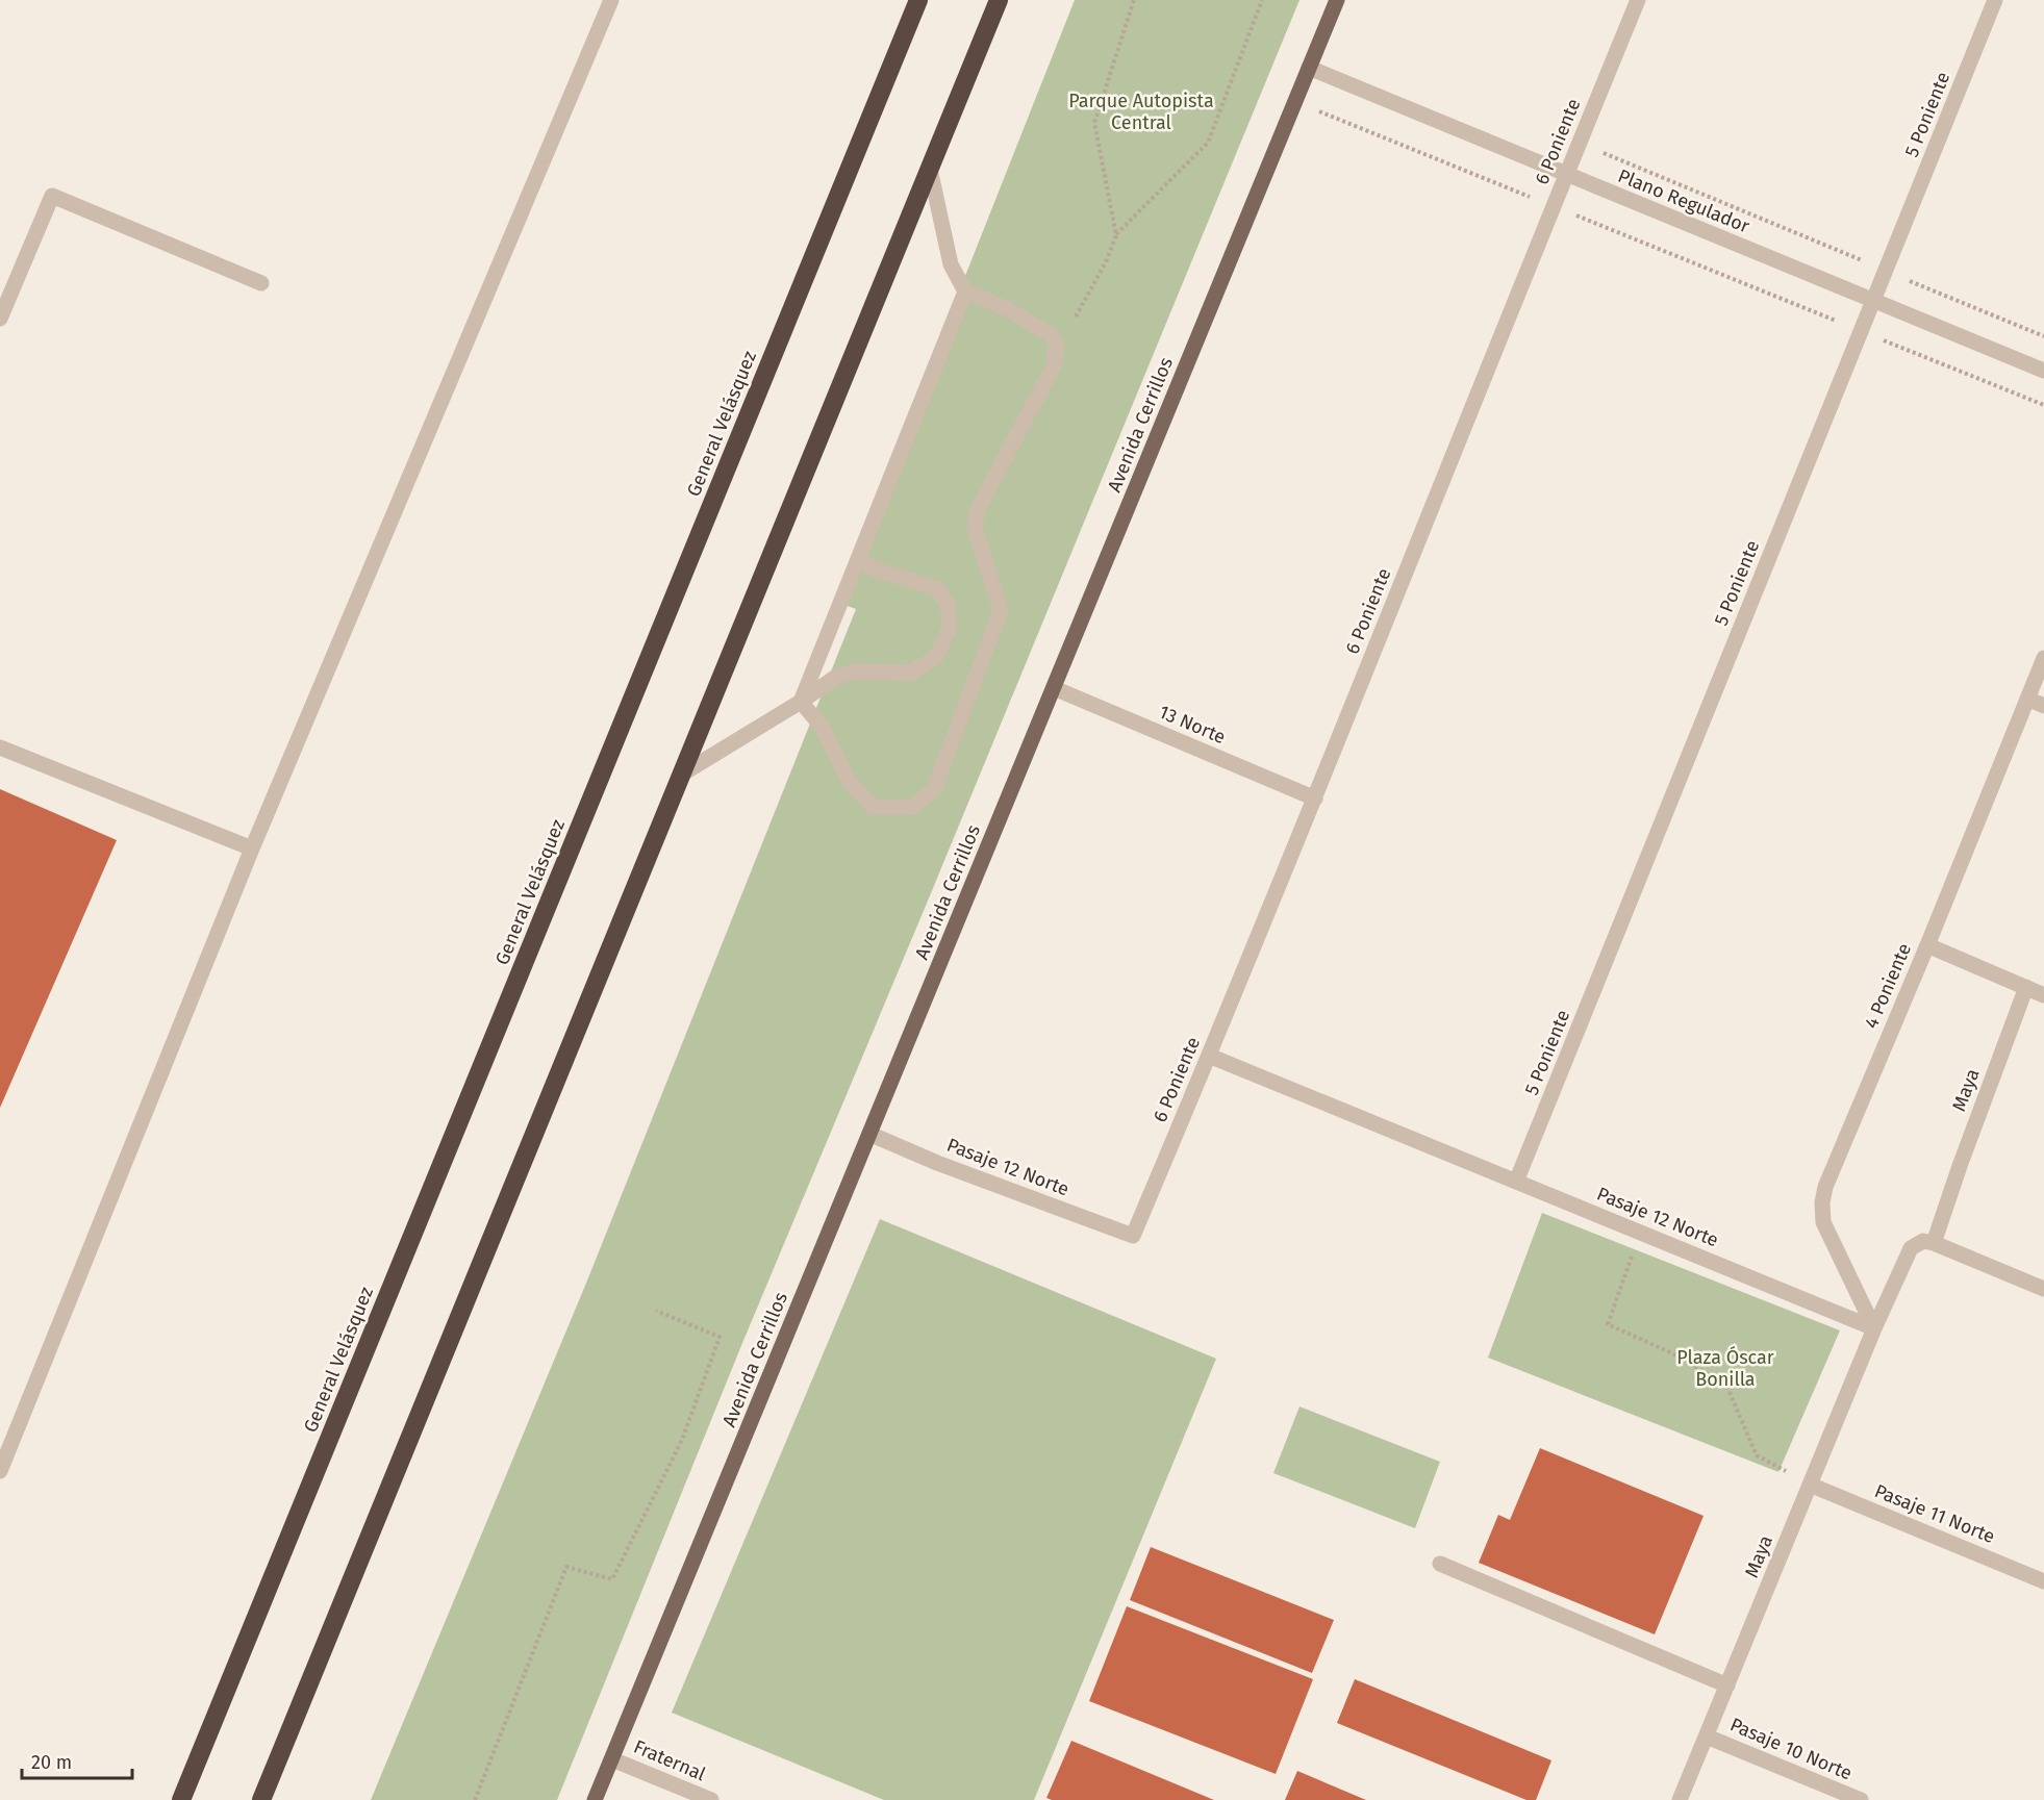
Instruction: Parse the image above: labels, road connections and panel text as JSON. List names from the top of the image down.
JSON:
{
  "streets": {
    "highway": ["General Velásquez"],
    "main road": ["Avenida Cerrillos"],
    "street": [
      "5 Poniente",
      "6 Poniente",
      "Plano Regulador",
      "13 Norte",
      "4 Poniente",
      "Maya",
      "Pasaje 12 Norte",
      "Pasaje 11 Norte",
      "Pasaje 10 Norte",
      "Fraternal"
    ]
  },
  "crossings": [
    ["5 Poniente", "Plano Regulador"],
    ["5 Poniente", "Pasaje 12 Norte"],
    ["6 Poniente", "Plano Regulador"],
    ["6 Poniente", "13 Norte"],
    ["6 Poniente", "Pasaje 12 Norte"],
    ["Plano Regulador", "Avenida Cerrillos"],
    ["Avenida Cerrillos", "13 Norte"],
    ["Avenida Cerrillos", "Pasaje 12 Norte"],
    ["Avenida Cerrillos", "Fraternal"],
    ["4 Poniente", "Maya"],
    ["4 Poniente", "Pasaje 12 Norte"],
    ["Maya", "Pasaje 12 Norte"],
    ["Maya", "Pasaje 11 Norte"],
    ["Maya", "Pasaje 10 Norte"]
  ],
  "parks": ["Parque Autopista Central", "Plaza Óscar Bonilla"],
  "scale_bar": "20 m"
}
